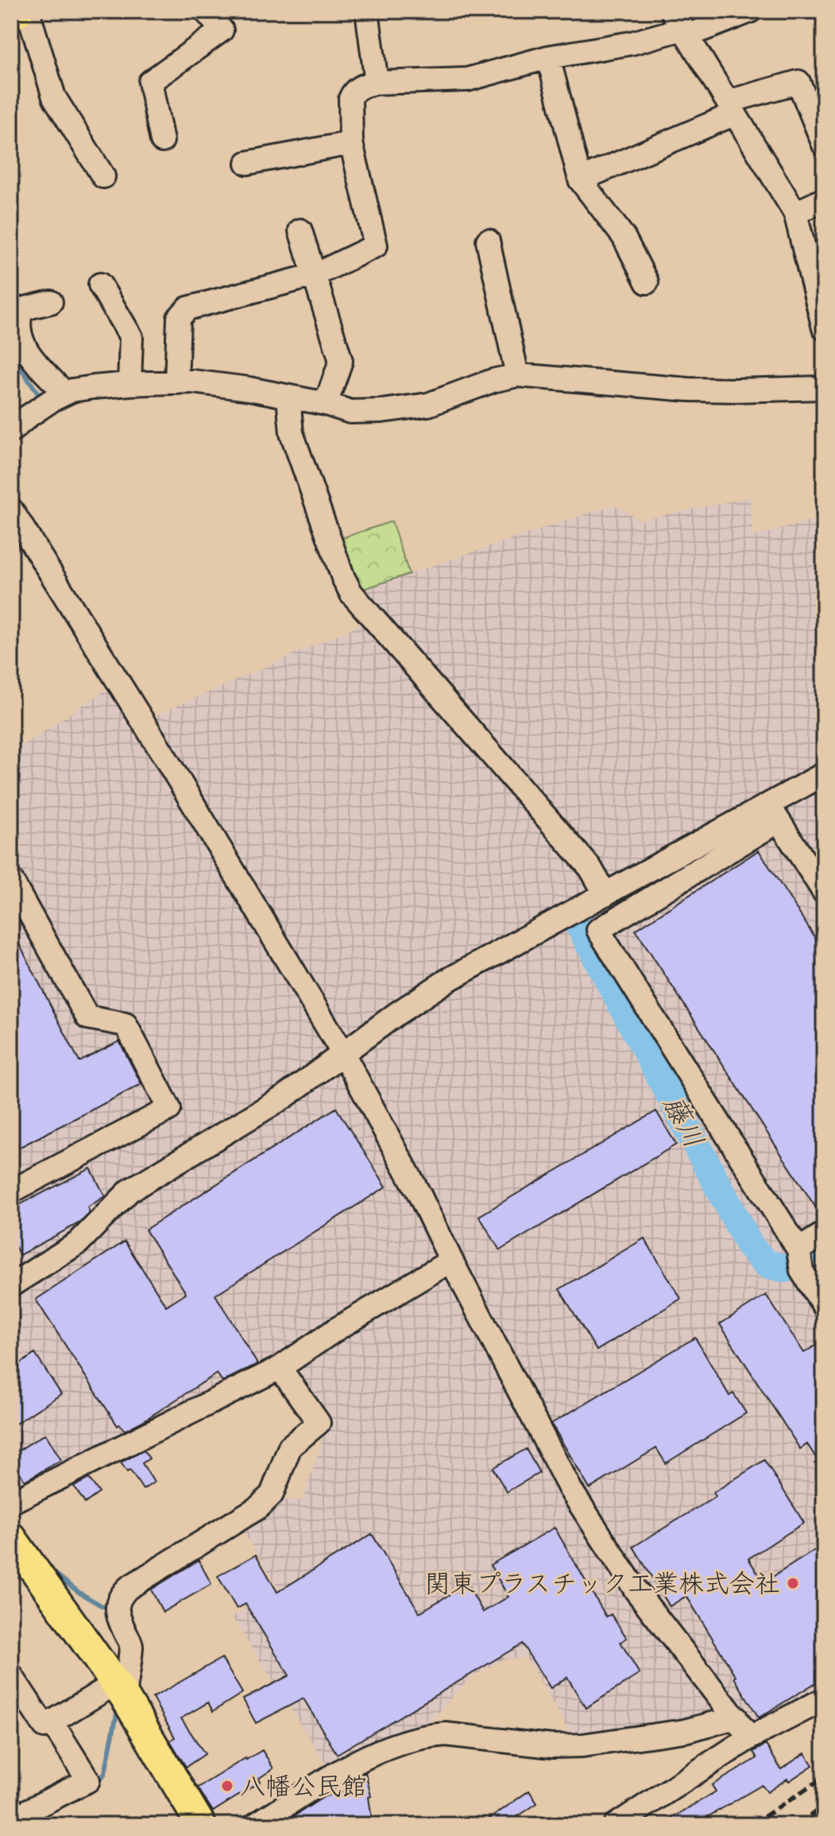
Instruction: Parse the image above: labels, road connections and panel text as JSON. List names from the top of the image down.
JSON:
{
  "water": ["藤川"],
  "places": ["関東プラスチック工業株式会社", "八幡公民館"]
}
